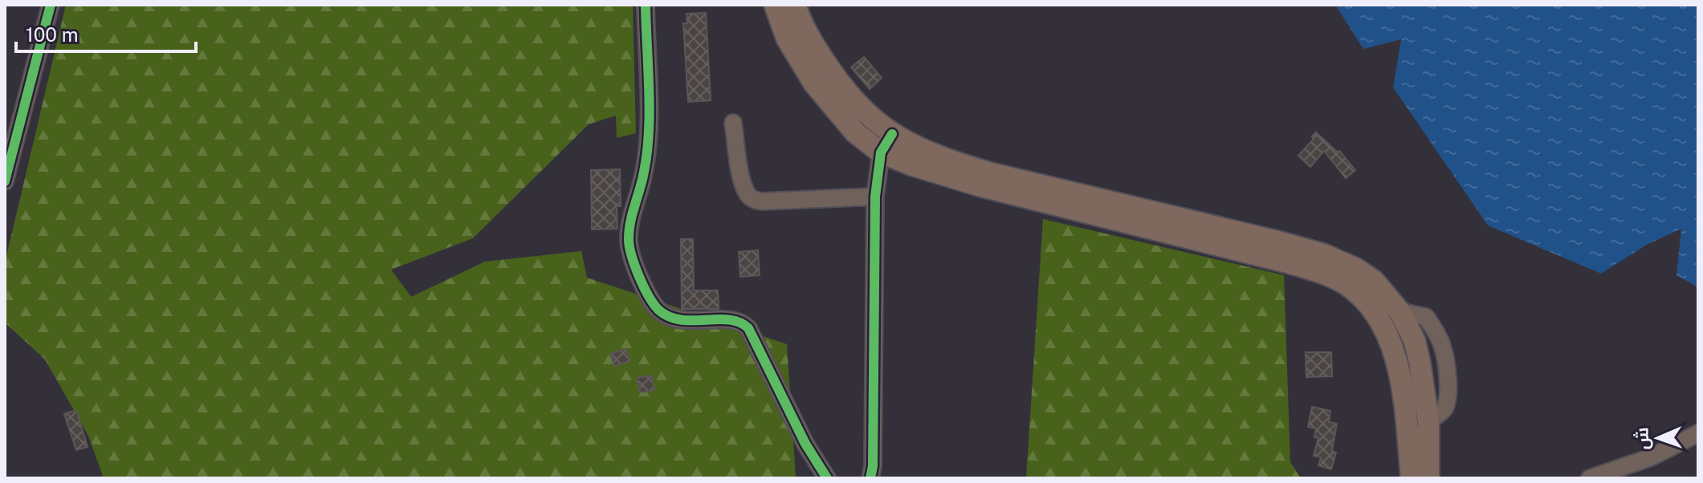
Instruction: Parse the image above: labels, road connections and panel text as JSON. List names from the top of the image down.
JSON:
{
  "scale_bar": "100 m",
  "north": "left"
}
